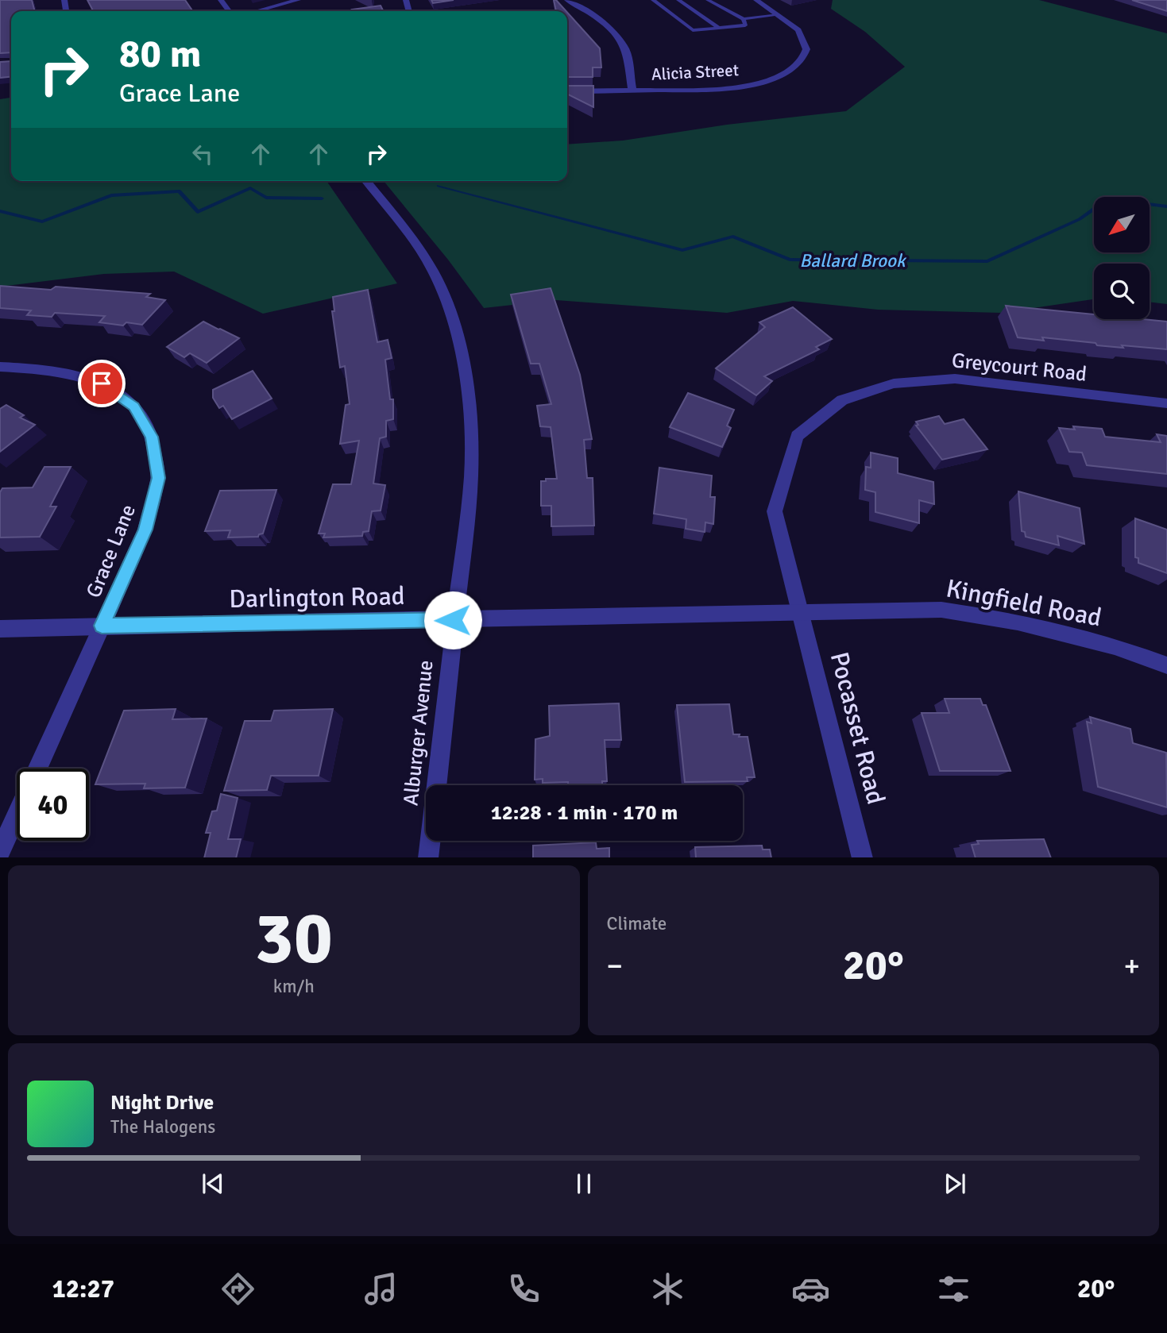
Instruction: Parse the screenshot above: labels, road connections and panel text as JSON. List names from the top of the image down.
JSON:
{
  "streets": {
    "street": [
      "Alicia Street",
      "Greycourt Road",
      "Grace Lane",
      "Darlington Road",
      "Kingfield Road",
      "Pocasset Road",
      "Alburger Avenue"
    ]
  },
  "crossings": [
    ["Greycourt Road", "Darlington Road"],
    ["Greycourt Road", "Kingfield Road"],
    ["Greycourt Road", "Pocasset Road"],
    ["Grace Lane", "Darlington Road"],
    ["Darlington Road", "Kingfield Road"],
    ["Darlington Road", "Pocasset Road"],
    ["Darlington Road", "Alburger Avenue"],
    ["Kingfield Road", "Pocasset Road"]
  ],
  "water": ["Ballard Brook"],
  "north": "bottom left",
  "page": {
    "turn": ["80 m", "Grace Lane"],
    "limit": "40",
    "trip": "12:28 · 1 min · 170 m",
    "tile": [
      ["30", "km/h"],
      "Climate"
    ],
    "heat": ["−", "20°", "+"],
    "song": ["Night Drive", "The Halogens"],
    "tabs": ["12:27", "20°"]
  }
}
